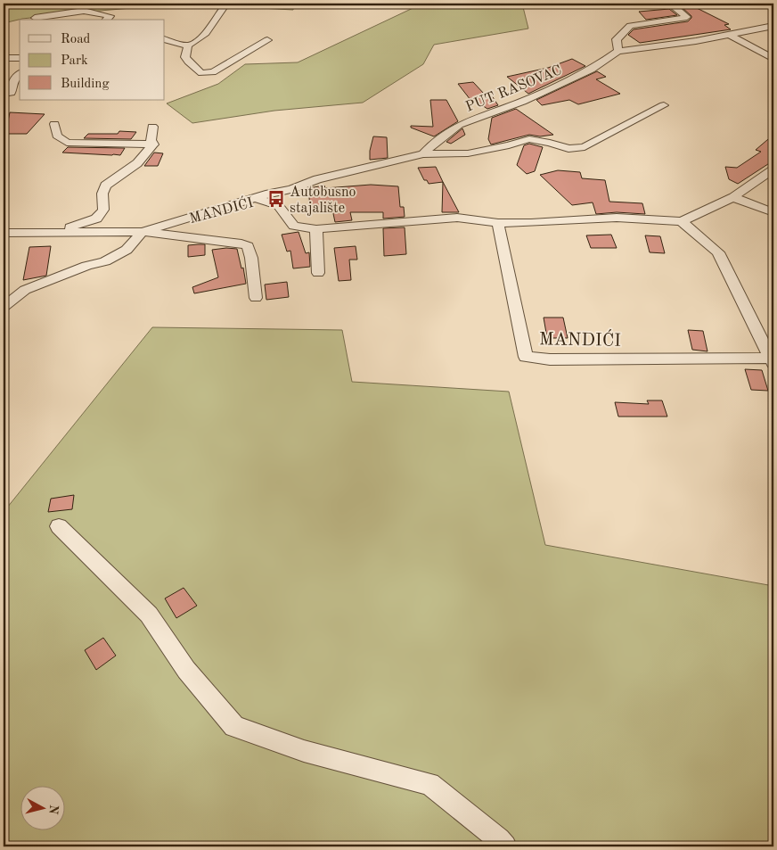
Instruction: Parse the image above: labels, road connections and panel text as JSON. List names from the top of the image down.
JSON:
{
  "streets": {
    "street": ["PUT RASOVAC", "MANDIĆI"]
  },
  "crossings": [
    ["PUT RASOVAC", "MANDIĆI"]
  ],
  "places": {
    "bus stop": ["Autobusno stajalište"]
  },
  "legend": ["Road", "Park", "Building"],
  "north": "right"
}
